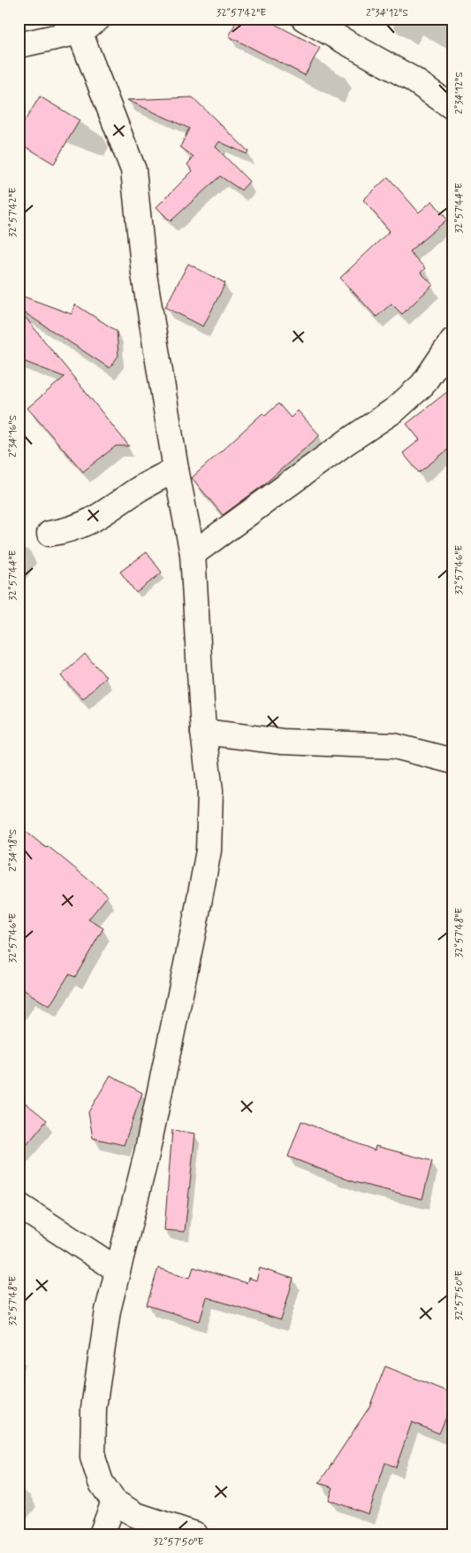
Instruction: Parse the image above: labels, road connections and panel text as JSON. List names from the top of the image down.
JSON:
{
  "coordinates": [
    "32°57'42\"E",
    "2°34'12\"S",
    "32°57'44\"E",
    "2°34'16\"S",
    "32°57'46\"E",
    "2°34'18\"S",
    "32°57'48\"E",
    "32°57'50\"E"
  ]
}
